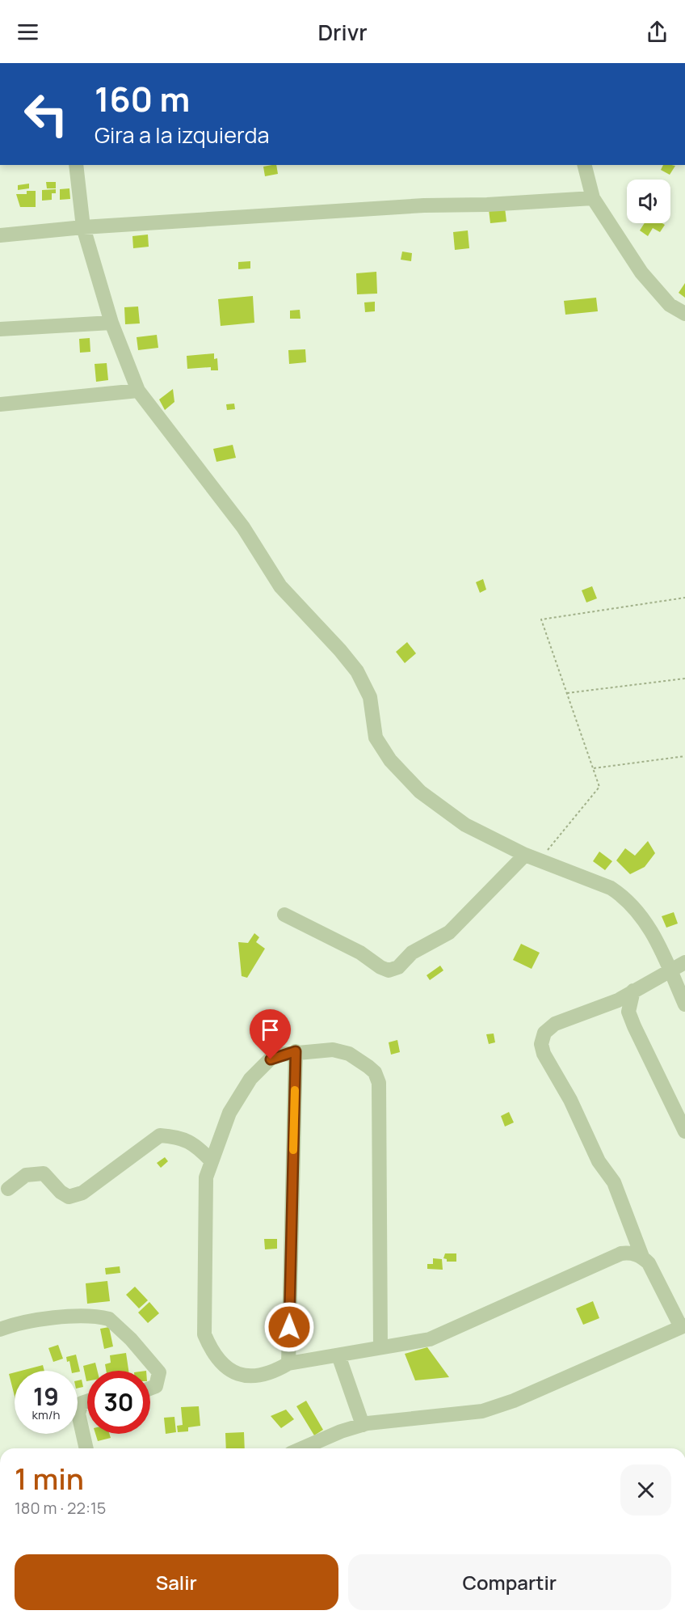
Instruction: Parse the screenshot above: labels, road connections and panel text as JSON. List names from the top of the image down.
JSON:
{
  "page": {
    "header": "Drivr",
    "turn": ["160 m", "Gira a la izquierda"],
    "speed": "19 km/h",
    "limit": "30",
    "heading": ["1 min", "180 m · 22:15"],
    "buttons": ["Salir", "Compartir"]
  }
}
